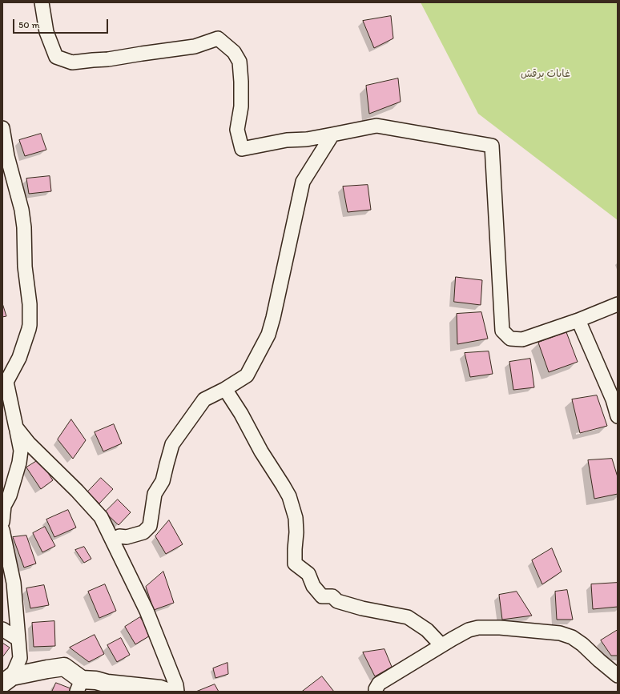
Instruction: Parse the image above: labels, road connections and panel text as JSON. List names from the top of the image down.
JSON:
{
  "parks": ["غابات برقش"],
  "scale_bar": "50 m"
}
